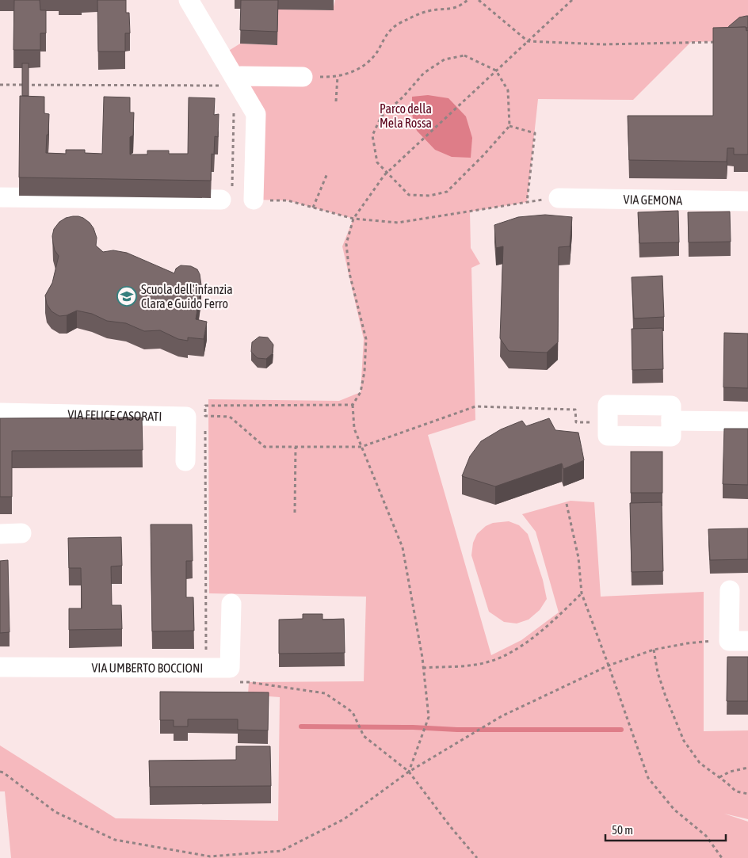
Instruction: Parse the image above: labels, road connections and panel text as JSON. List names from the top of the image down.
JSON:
{
  "streets": {
    "street": ["VIA GEMONA", "VIA FELICE CASORATI", "VIA UMBERTO BOCCIONI"]
  },
  "parks": ["Parco della Mela Rossa"],
  "places": {
    "school or university": ["Scuola dell'infanzia Clara e Guido Ferro"]
  },
  "scale_bar": "50 m"
}
